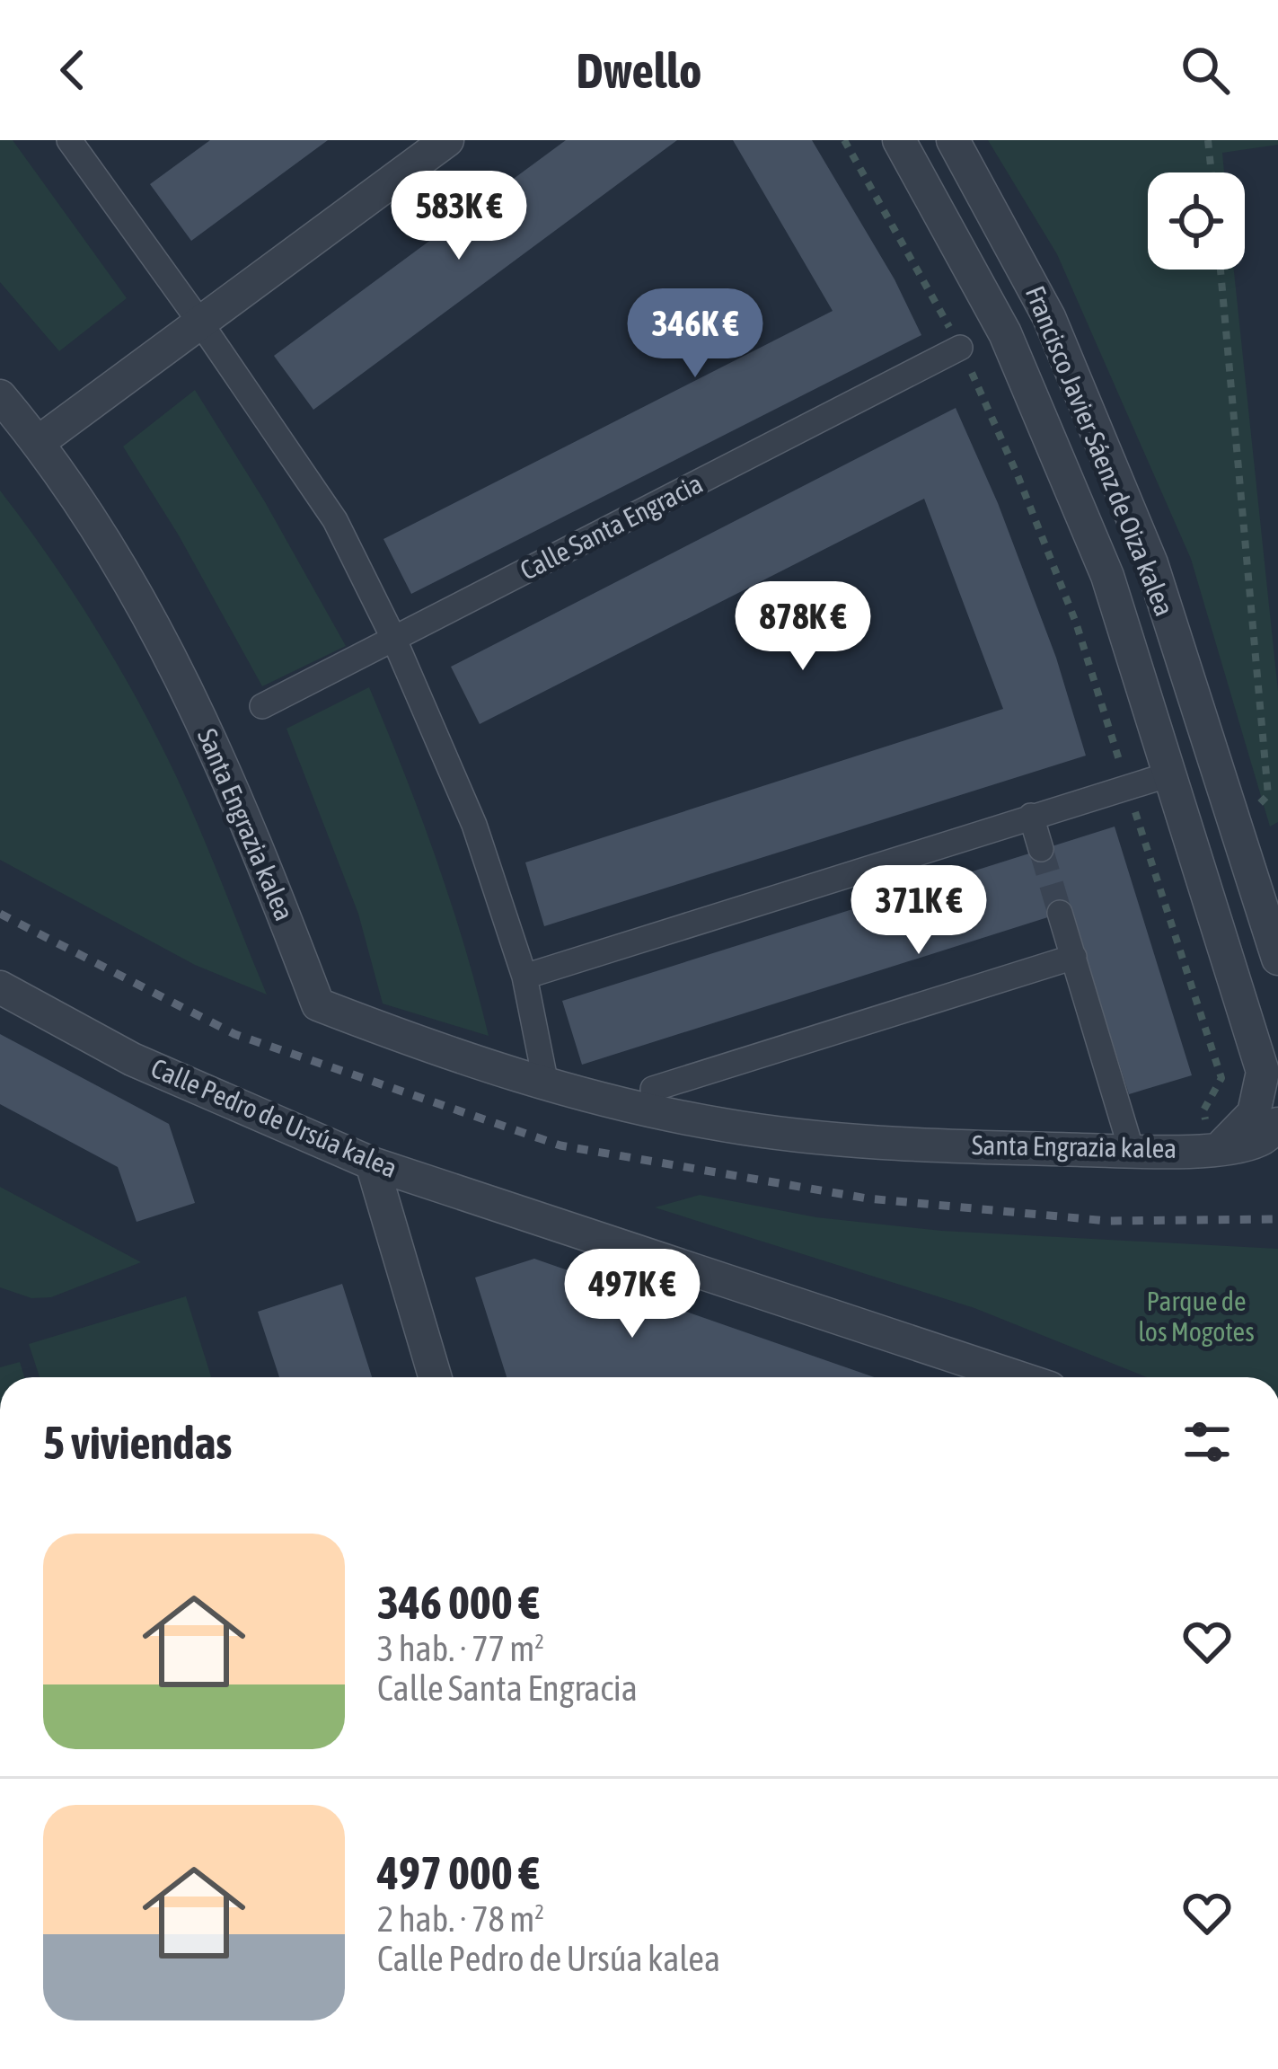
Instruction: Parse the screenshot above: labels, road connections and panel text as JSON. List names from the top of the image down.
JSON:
{
  "streets": {
    "street": [
      "Francisco Javier Sáenz de Oiza kalea",
      "Calle Santa Engracia",
      "Santa Engrazia kalea",
      "Calle Pedro de Ursúa kalea"
    ]
  },
  "crossings": [
    ["Francisco Javier Sáenz de Oiza kalea", "Santa Engrazia kalea"]
  ],
  "parks": ["Parque de los Mogotes"],
  "page": {
    "header": "Dwello",
    "price": [
      "583K €",
      "346K €",
      "878K €",
      "371K €",
      "497K €"
    ],
    "heading": "5 viviendas",
    "list": [
      {
        "name": "346 000 €",
        "note": "3 hab. · 77 m² · Calle Santa Engracia"
      },
      {
        "name": "497 000 €",
        "note": "2 hab. · 78 m² · Calle Pedro de Ursúa kalea"
      }
    ]
  }
}
